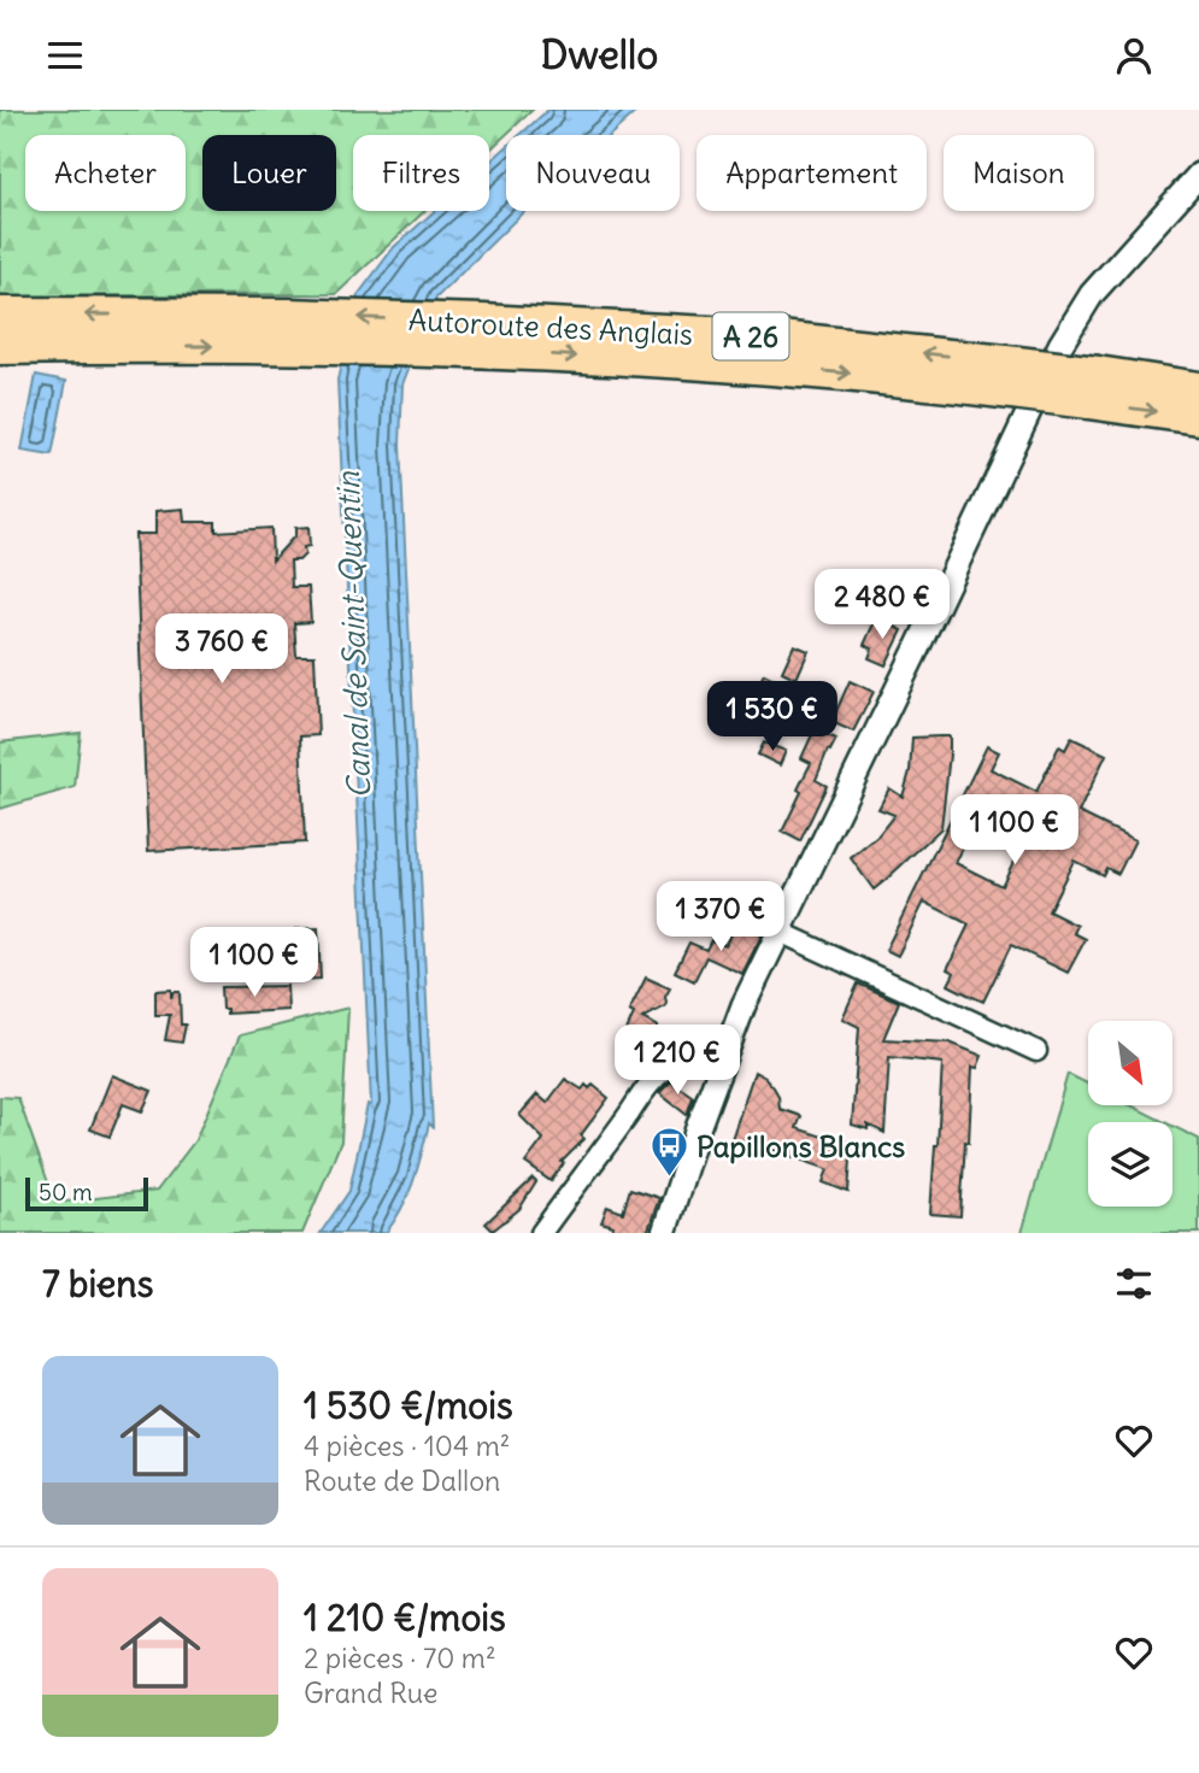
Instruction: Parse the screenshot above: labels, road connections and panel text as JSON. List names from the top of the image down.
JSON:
{
  "streets": {
    "highway": ["Autoroute des Anglais", "A 26"]
  },
  "water": ["Canal de Saint-Quentin"],
  "places": {
    "bus stop": ["Papillons Blancs"]
  },
  "scale_bar": "50 m",
  "north": "bottom right",
  "page": {
    "header": "Dwello",
    "chip": [
      "Acheter",
      "Louer",
      "Filtres",
      "Nouveau",
      "Appartement",
      "Maison"
    ],
    "price": [
      "2 480 €",
      "3 760 €",
      "1 530 €",
      "1 100 €",
      "1 370 €",
      "1 100 €",
      "1 210 €"
    ],
    "scale": "50 m",
    "heading": "7 biens",
    "list": [
      {
        "name": "1 530 €/mois",
        "note": "4 pièces · 104 m² · Route de Dallon"
      },
      {
        "name": "1 210 €/mois",
        "note": "2 pièces · 70 m² · Grand Rue"
      }
    ]
  }
}
